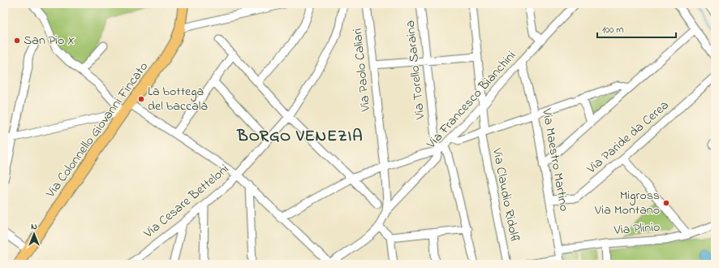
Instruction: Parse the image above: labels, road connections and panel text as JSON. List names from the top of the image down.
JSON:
{
  "streets": {
    "main road": ["Via Colonnello Giovanni Fincato"],
    "street": [
      "Via Paolo Caliari",
      "Via Torello Saraina",
      "Via Francesco Bianchini",
      "Via Paride da Cerea",
      "Via Maestro Martino",
      "Via Claudio Ridolfi",
      "Via Cesare Betteloni",
      "Via Plinio"
    ]
  },
  "crossings": [
    ["Via Paolo Caliari", "Via Francesco Bianchini"],
    ["Via Torello Saraina", "Via Francesco Bianchini"],
    ["Via Francesco Bianchini", "Via Maestro Martino"],
    ["Via Francesco Bianchini", "Via Claudio Ridolfi"],
    ["Via Paride da Cerea", "Via Maestro Martino"],
    ["Via Maestro Martino", "Via Plinio"]
  ],
  "districts": ["BORGO VENEZIA"],
  "places": ["San Pio X", "La bottega del baccalà", "Migross Via Montano"],
  "scale_bar": "100 m",
  "north": "top"
}
